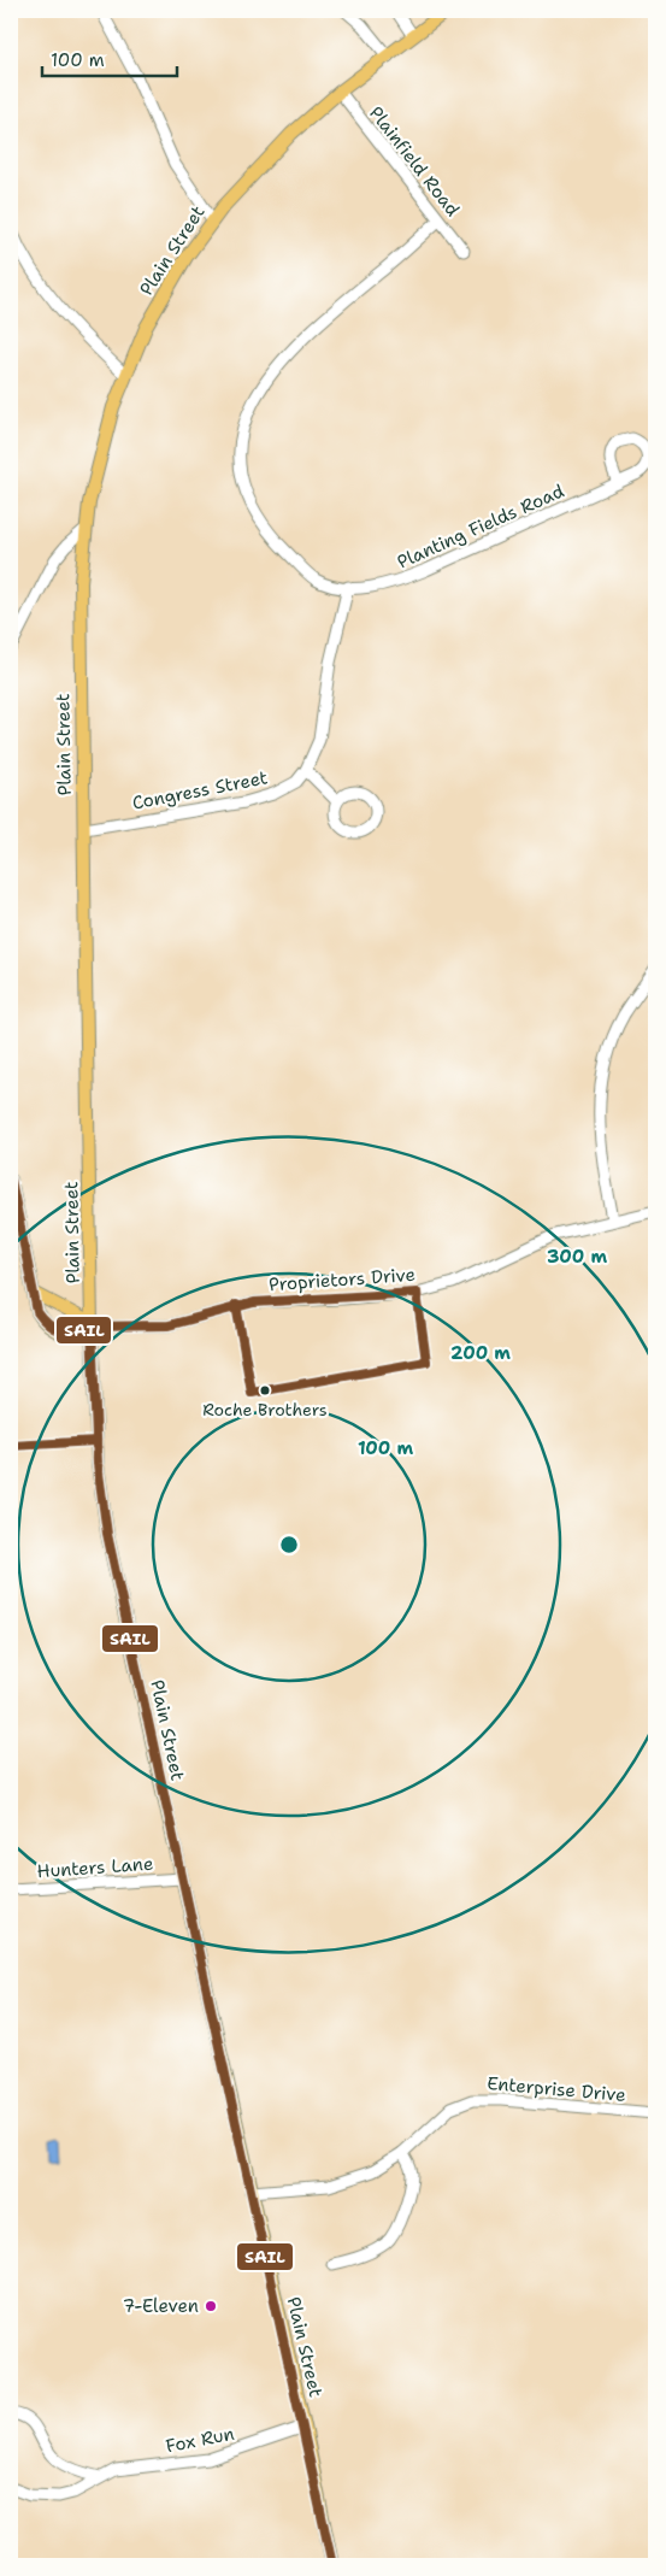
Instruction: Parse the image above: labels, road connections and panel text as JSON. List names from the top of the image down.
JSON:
{
  "streets": {
    "main road": ["Plain Street"],
    "street": [
      "Plainfield Road",
      "Planting Fields Road",
      "Congress Street",
      "Proprietors Drive",
      "Hunters Lane",
      "Enterprise Drive",
      "Fox Run"
    ]
  },
  "crossings": [
    ["Plainfield Road", "Plain Street"],
    ["Plainfield Road", "Planting Fields Road"],
    ["Plain Street", "Congress Street"],
    ["Plain Street", "Proprietors Drive"],
    ["Plain Street", "Hunters Lane"],
    ["Plain Street", "Enterprise Drive"],
    ["Plain Street", "Fox Run"],
    ["Planting Fields Road", "Congress Street"]
  ],
  "places": ["Roche Brothers", "7-Eleven"],
  "lines": ["transit line SAIL"],
  "scale_bar": "100 m",
  "rings": ["300 m", "200 m", "100 m"]
}
